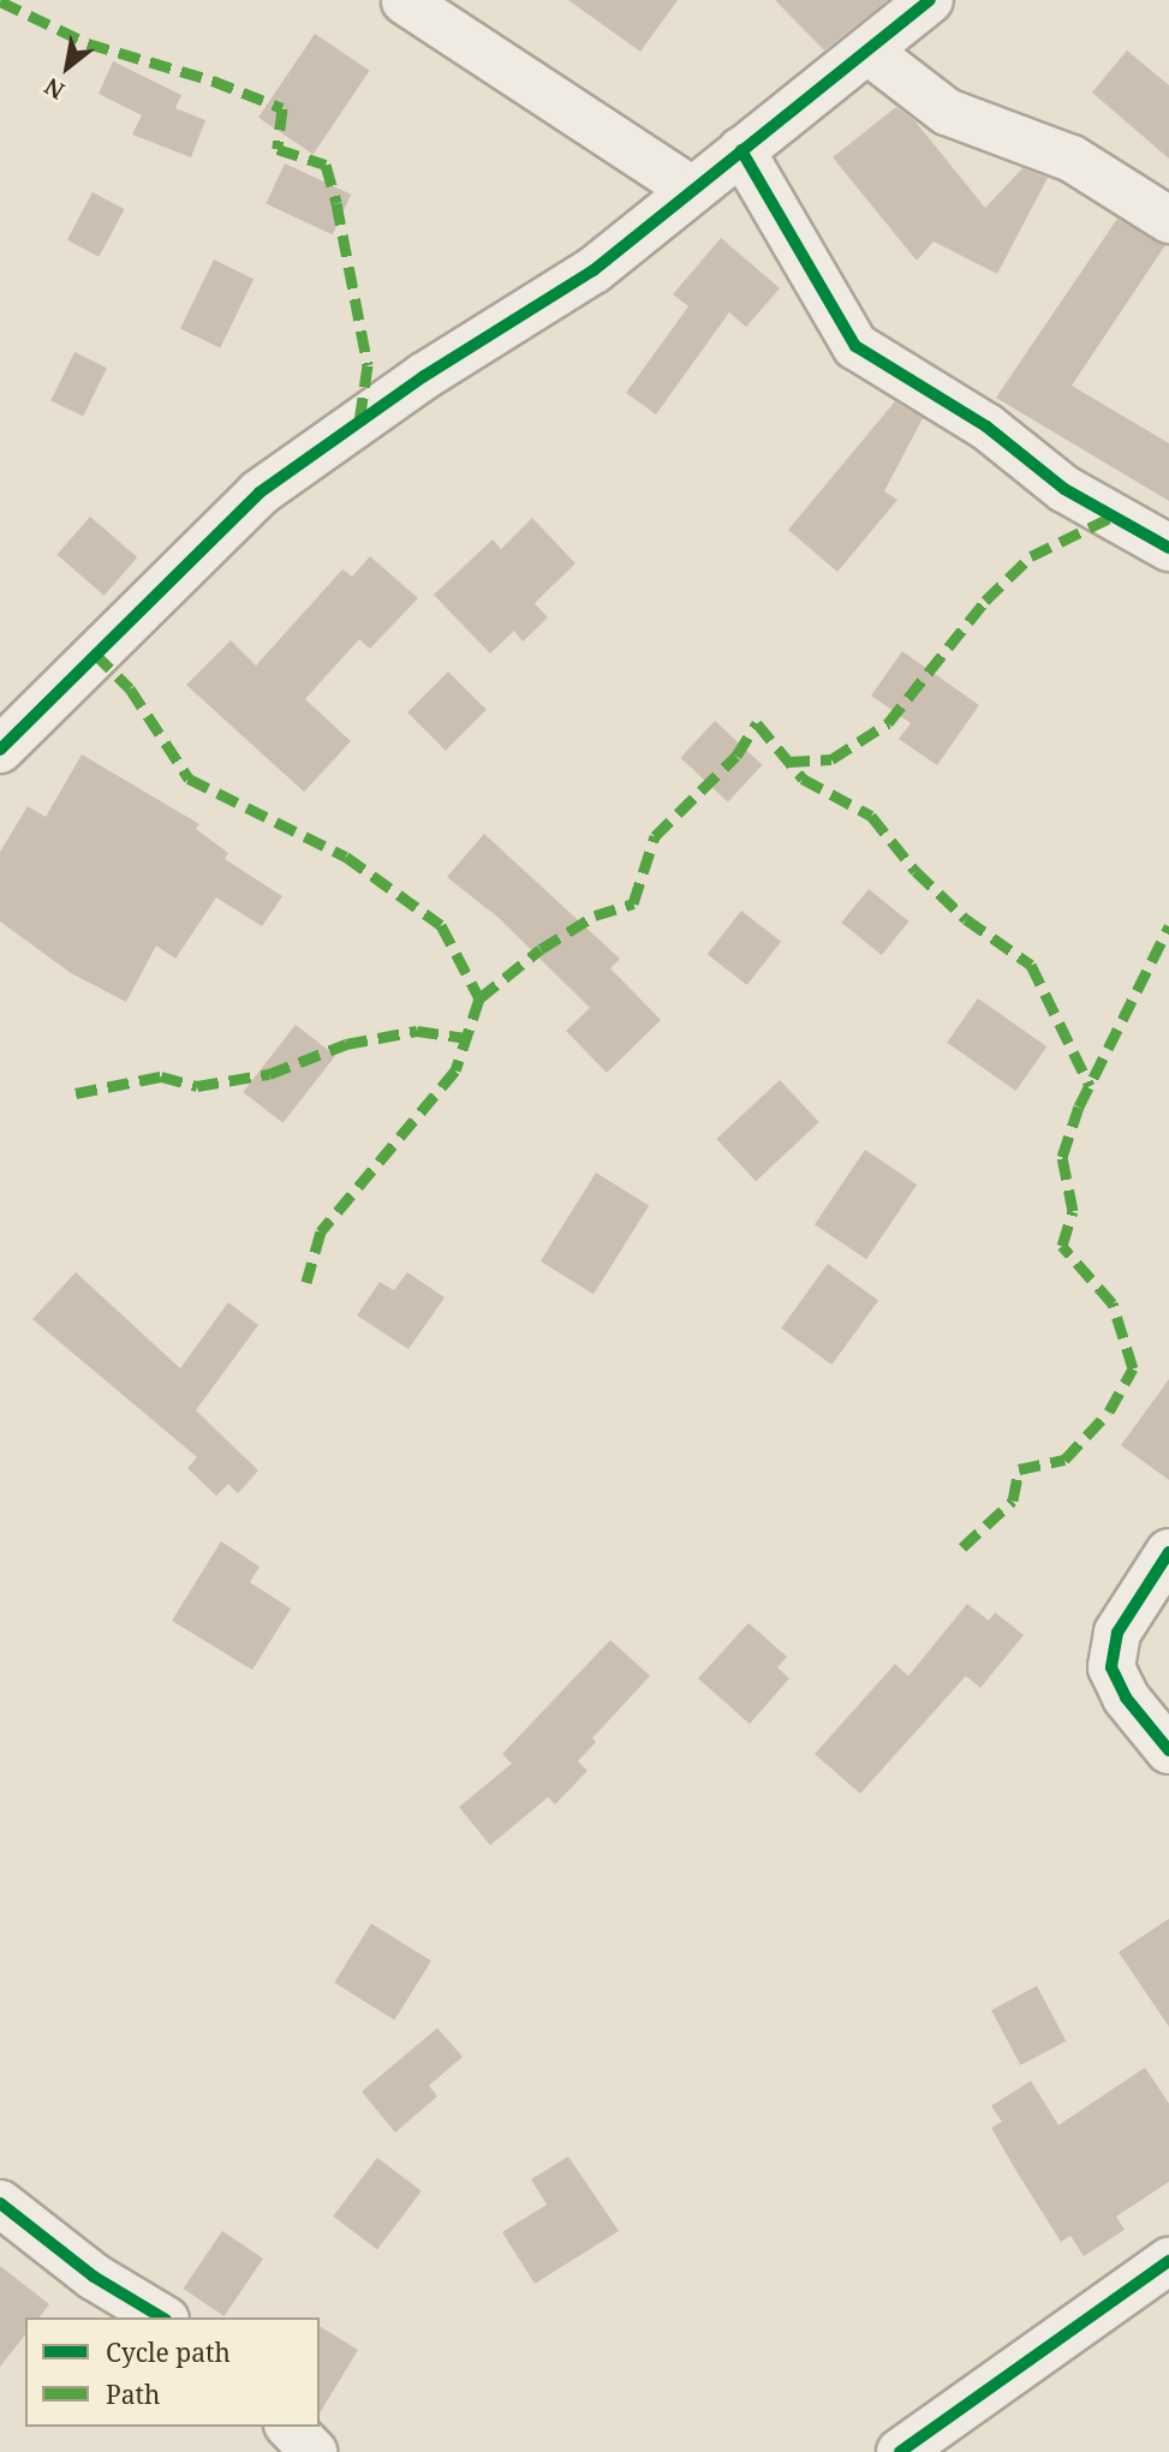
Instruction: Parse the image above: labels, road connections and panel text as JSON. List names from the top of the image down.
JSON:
{
  "legend": ["Cycle path", "Path"],
  "north": "bottom left"
}
